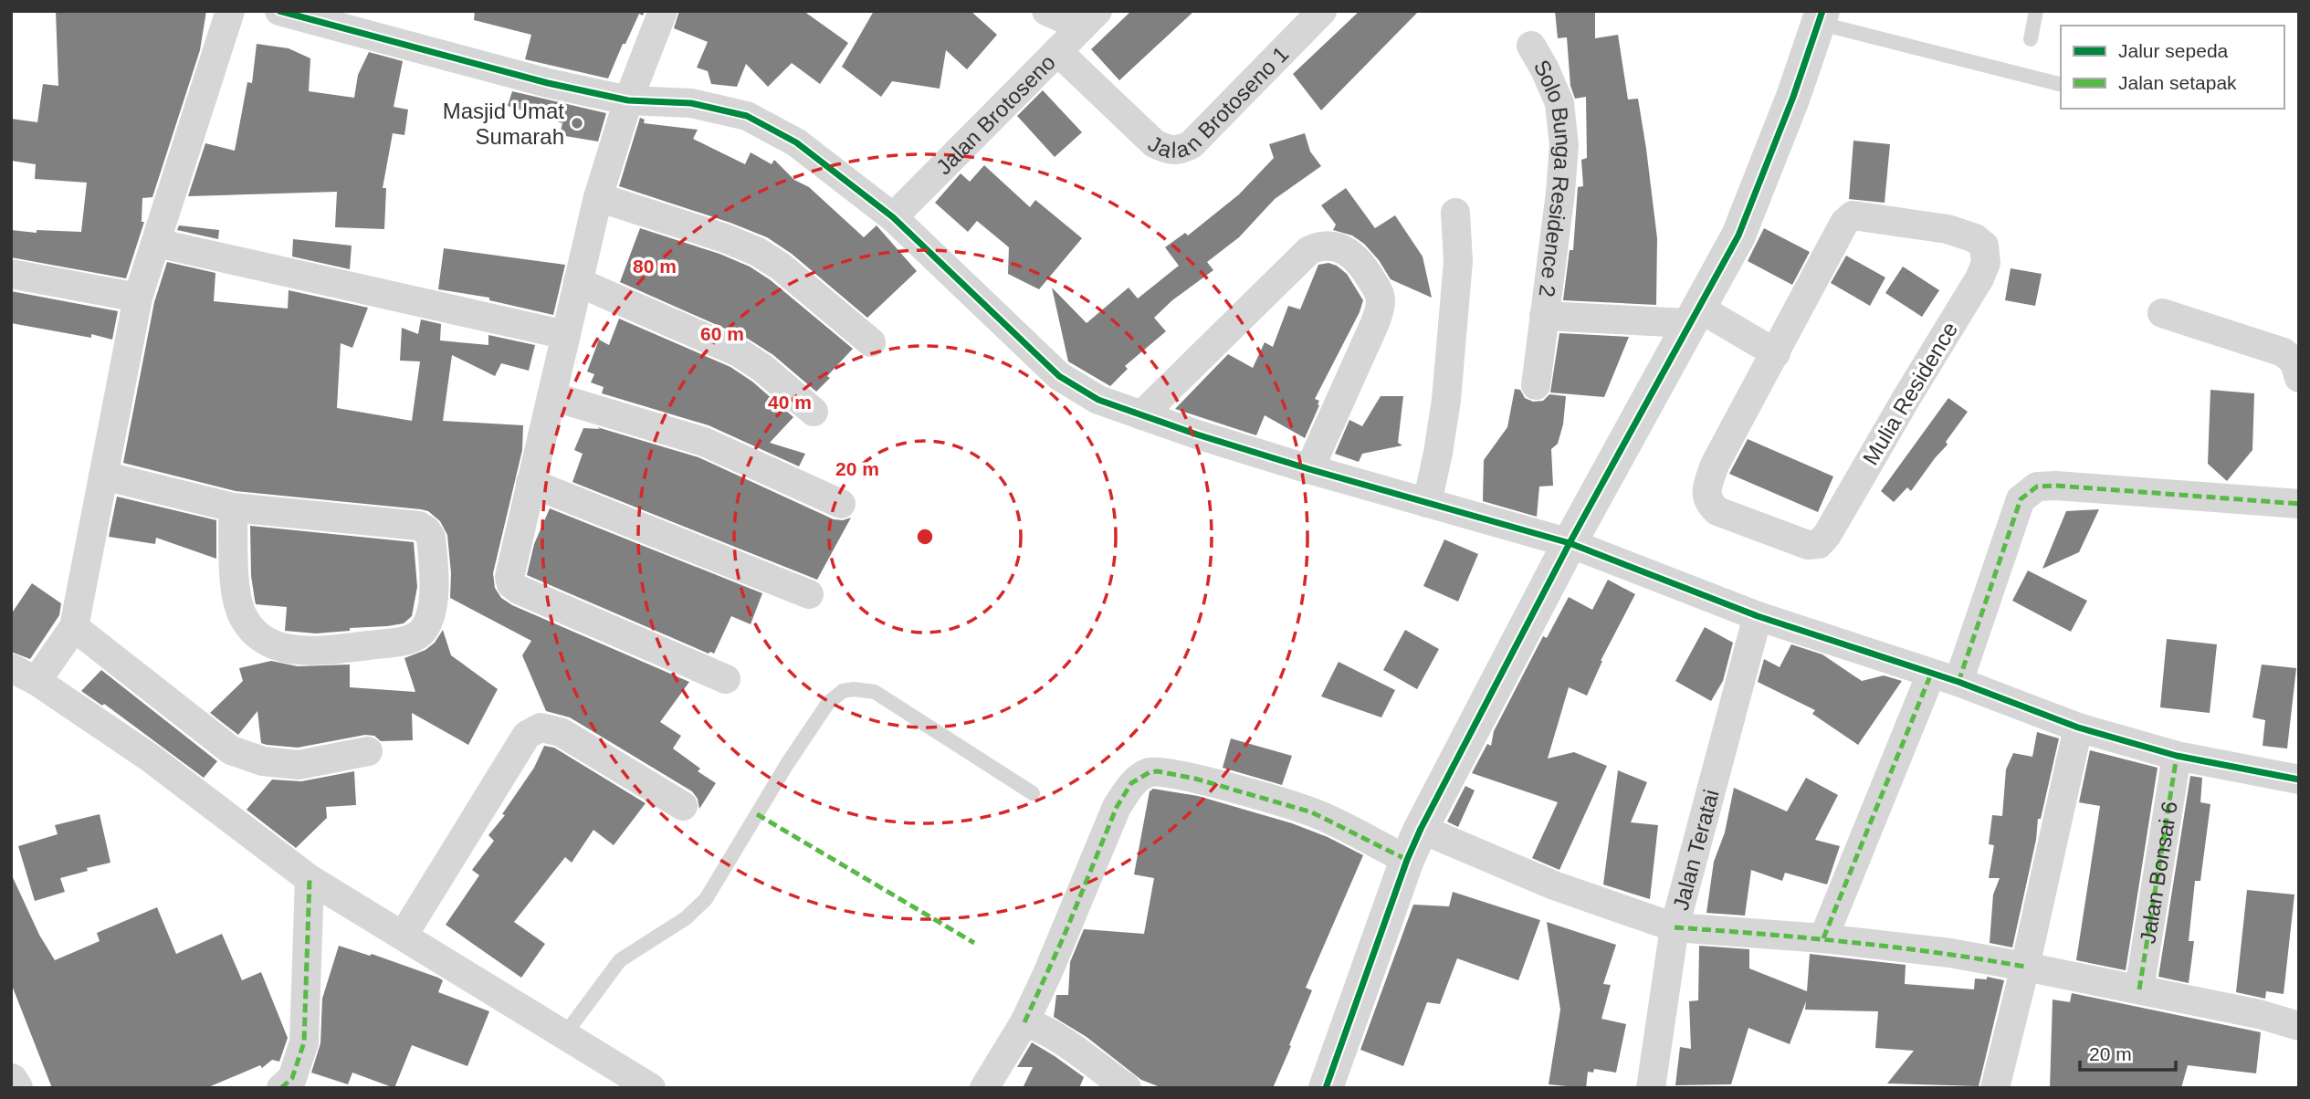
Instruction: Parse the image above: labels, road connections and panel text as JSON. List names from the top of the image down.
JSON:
{
  "streets": {
    "street": [
      "Jalan Brotoseno 1",
      "Jalan Brotoseno",
      "Solo Bunga Residence 2",
      "Mulia Residence",
      "Jalan Teratai",
      "Jalan Bonsai 6"
    ]
  },
  "crossings": [
    ["Jalan Brotoseno 1", "Jalan Brotoseno"]
  ],
  "places": ["Masjid Umat Sumarah"],
  "legend": ["Jalur sepeda", "Jalan setapak"],
  "scale_bar": "20 m",
  "rings": [
    "80 m",
    "60 m",
    "40 m",
    "20 m"
  ]
}
